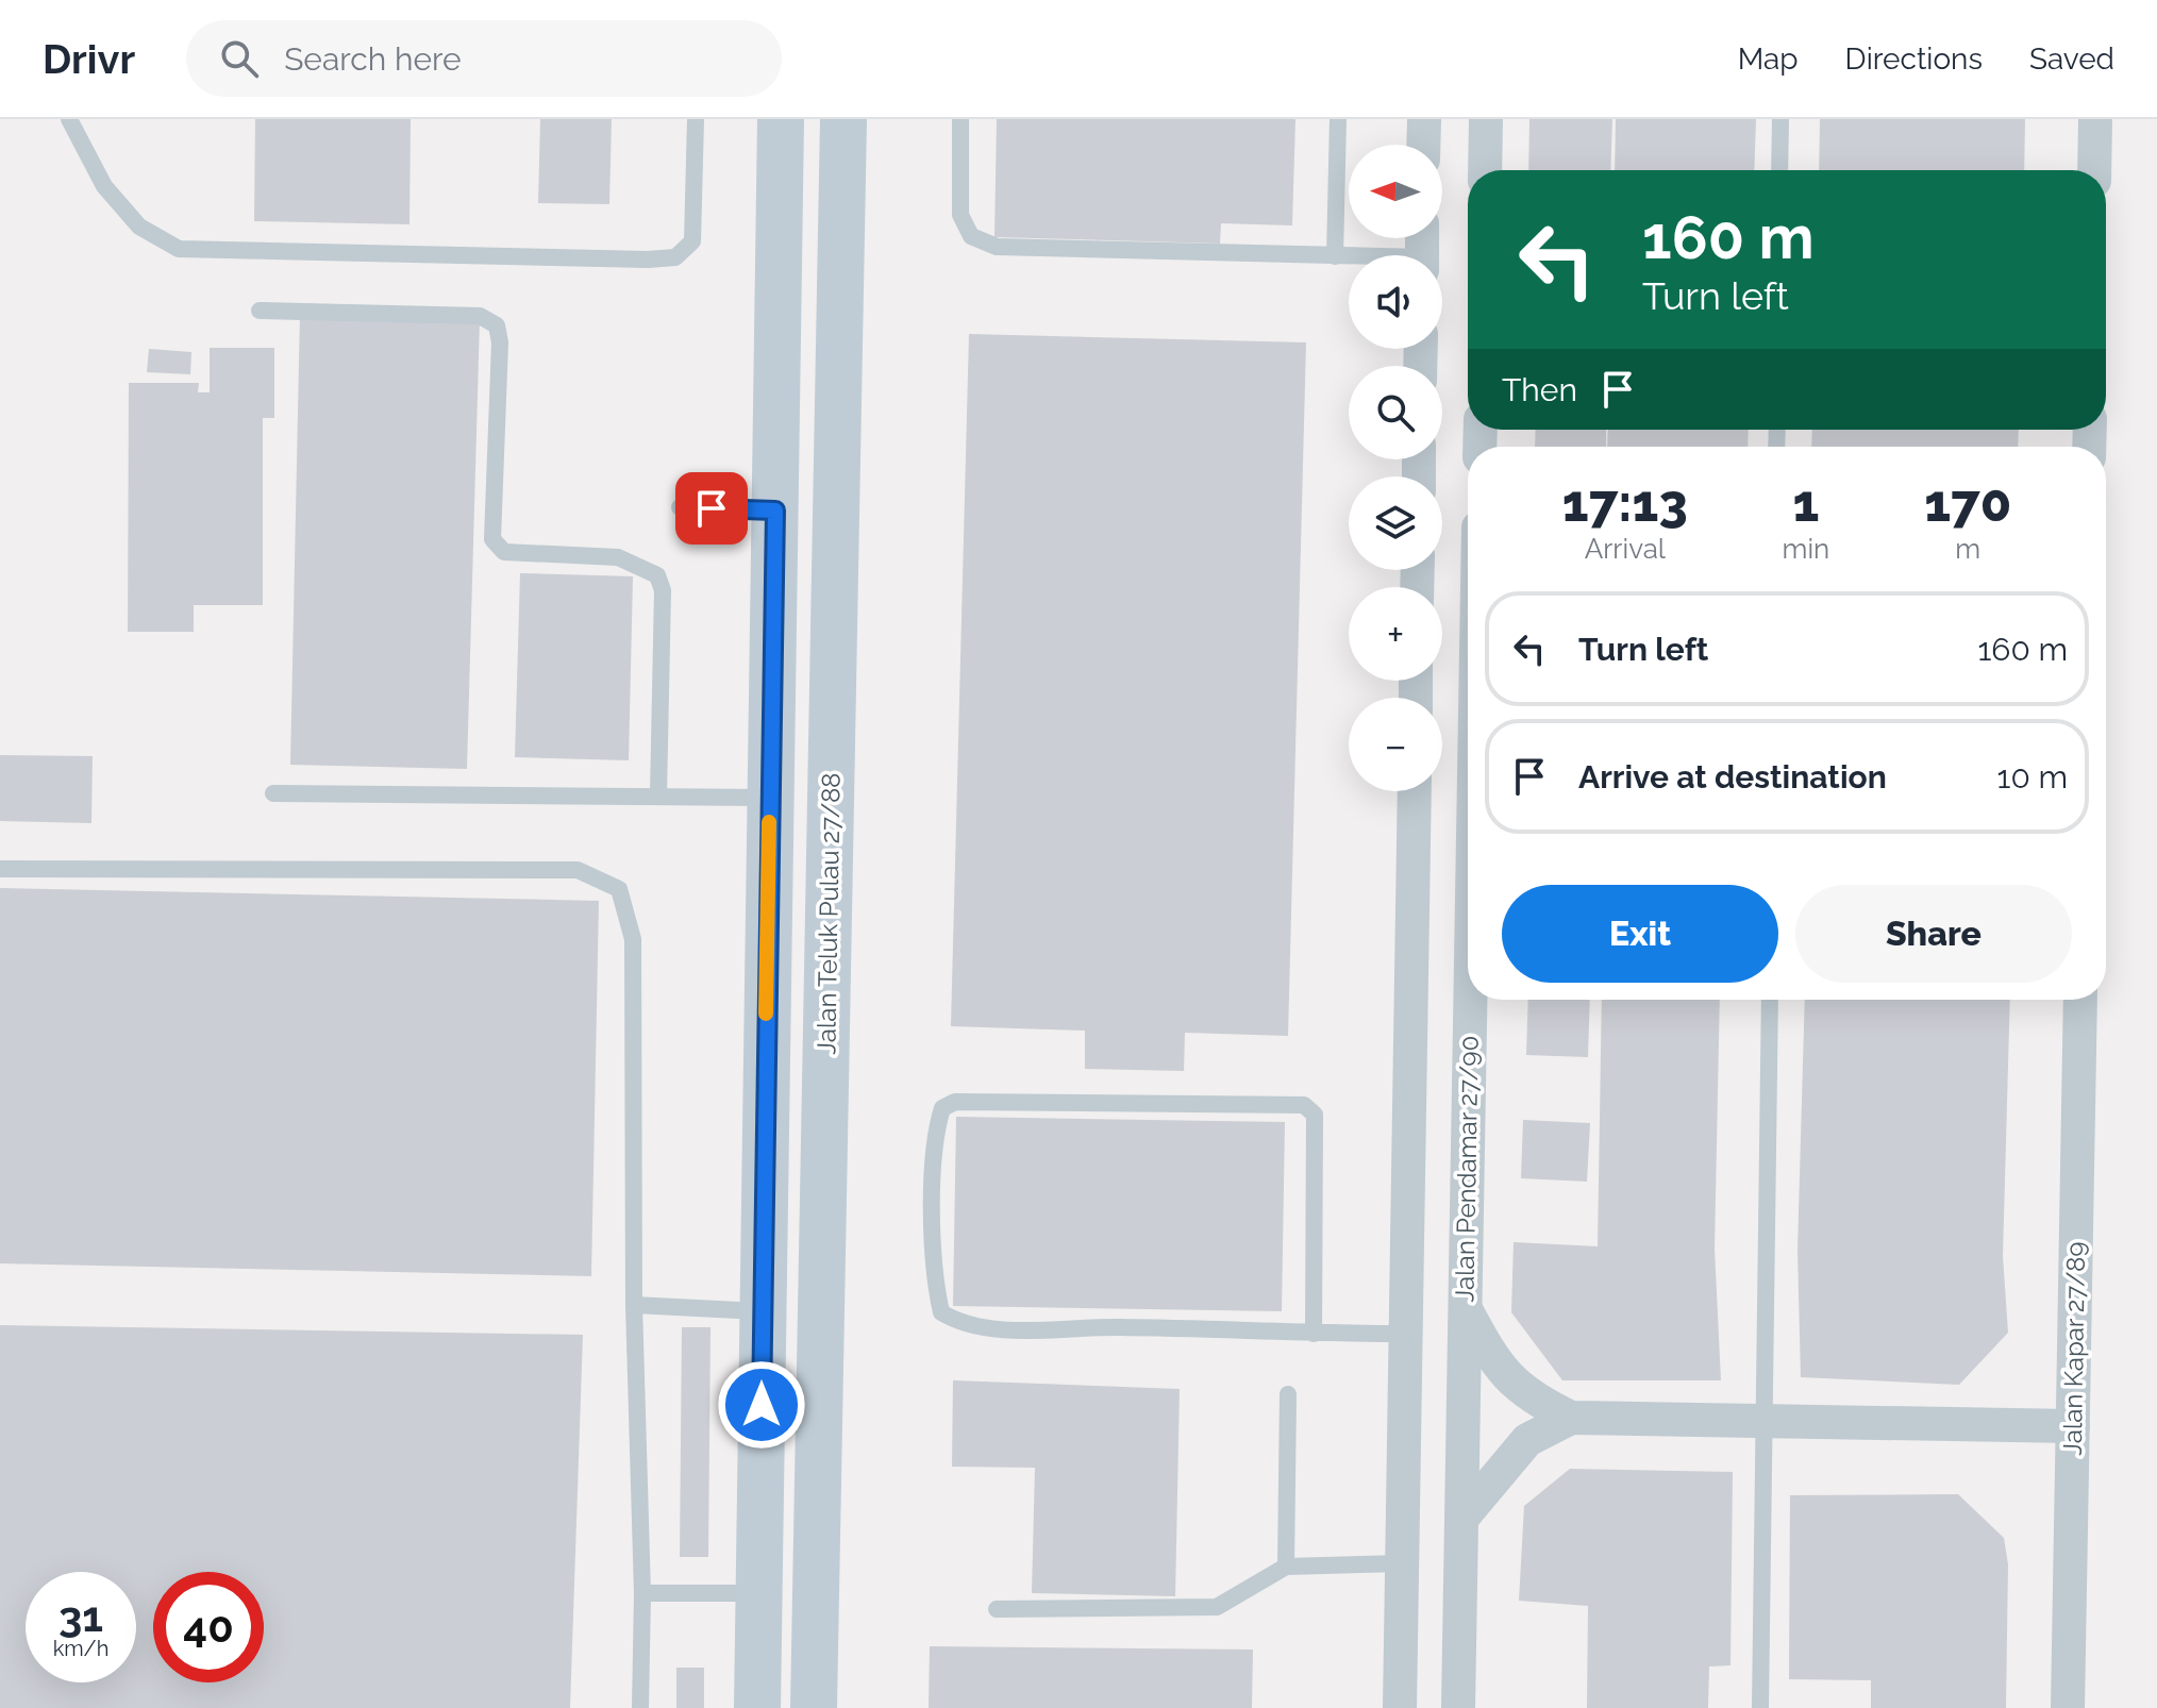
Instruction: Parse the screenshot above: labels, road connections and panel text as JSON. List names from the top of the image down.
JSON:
{
  "streets": {
    "street": ["Jalan Teluk Pulau 27/88", "Jalan Pendamar 27/90", "Jalan Kapar 27/89"]
  },
  "north": "left",
  "page": {
    "header": "Drivr",
    "search": "Search here",
    "nav": ["Map", "Directions", "Saved"],
    "map_buttons": ["+", "−"],
    "turn": ["160 m", "Turn left"],
    "then": "Then",
    "eta": [
      "17:13",
      "Arrival",
      "1",
      "min",
      "170",
      "m"
    ],
    "list": [
      {
        "name": "Turn left",
        "value": "160 m"
      },
      {
        "name": "Arrive at destination",
        "value": "10 m"
      }
    ],
    "buttons": ["Exit", "Share"],
    "speed": "31 km/h",
    "limit": "40"
  }
}
